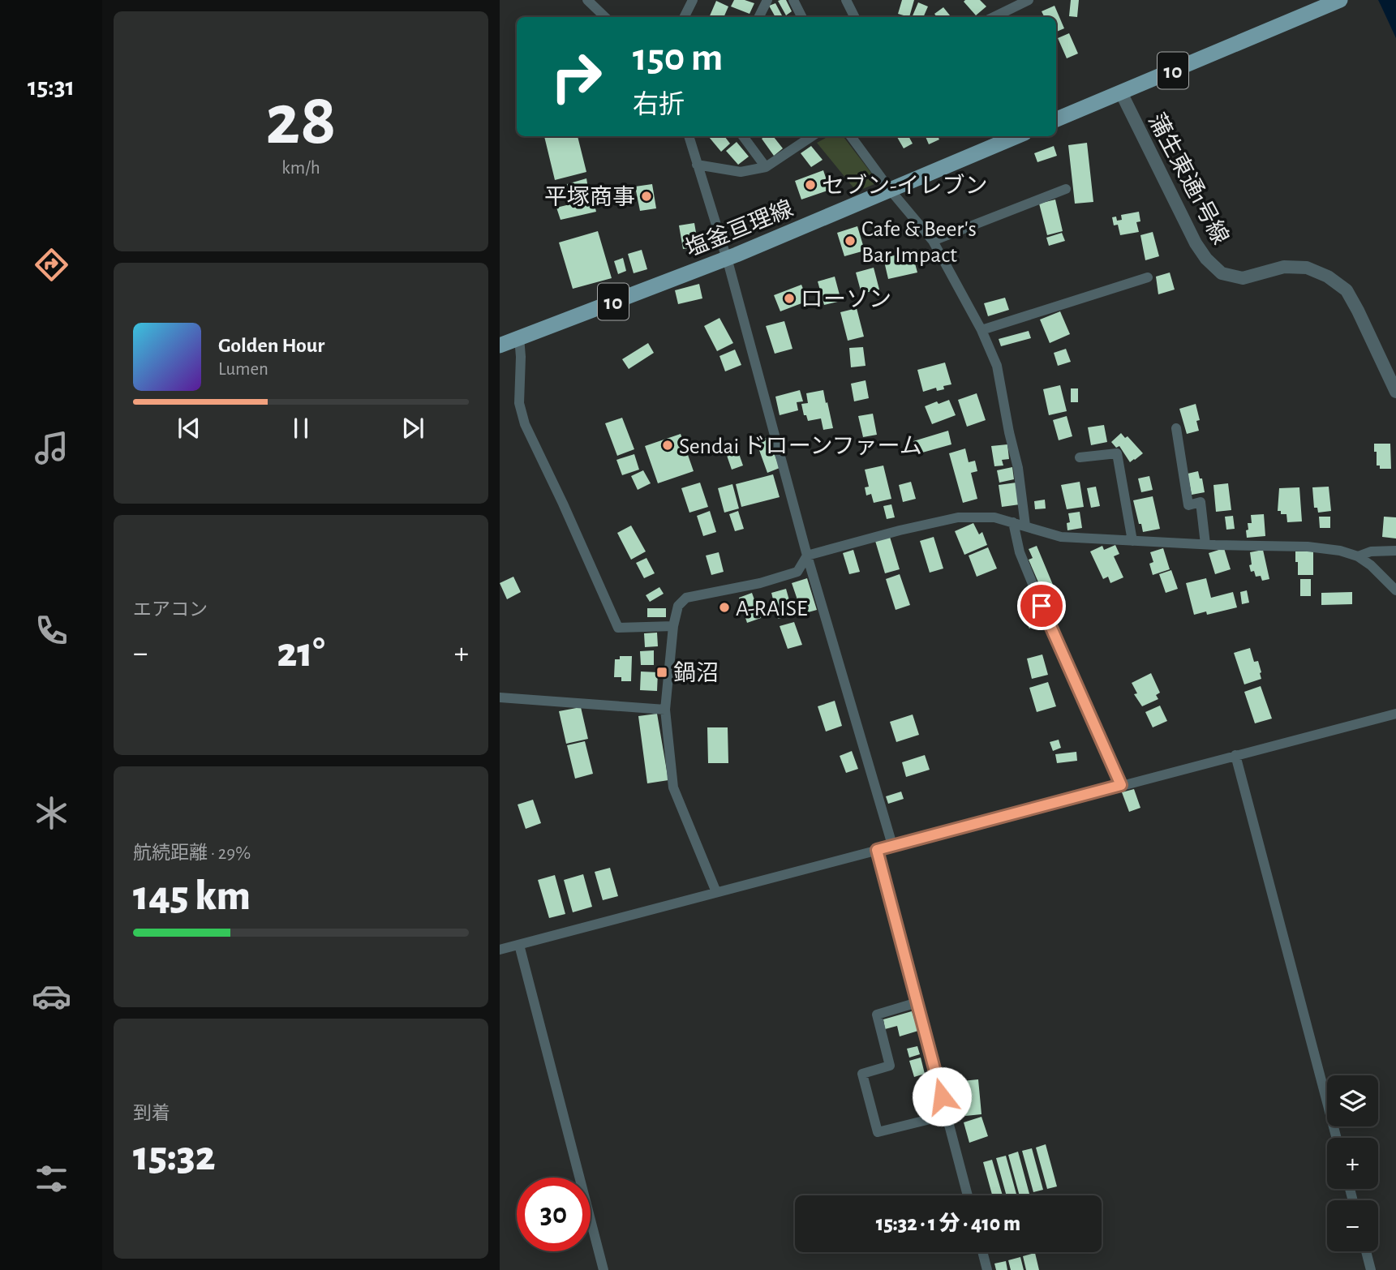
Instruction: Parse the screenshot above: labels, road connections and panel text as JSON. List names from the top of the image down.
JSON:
{
  "streets": {
    "main road": ["10", "塩釜亘理線"],
    "street": ["蒲生東通1号線"]
  },
  "crossings": [
    ["10", "蒲生東通1号線"]
  ],
  "places": {
    "other": [
      "セブン-イレブン",
      "平塚商事",
      "Cafe & Beer's Bar Impact",
      "ローソン",
      "Sendai ドローンファーム",
      "A-RAISE"
    ],
    "transit": ["鍋沼"]
  },
  "page": {
    "tabs": "15:31",
    "tile": [
      ["28", "km/h"],
      "エアコン",
      ["航続距離 · 29%", "145 km"],
      ["到着", "15:32"]
    ],
    "turn": ["150 m", "右折"],
    "song": ["Golden Hour", "Lumen"],
    "heat": ["−", "21°", "+"],
    "map_buttons": ["+", "−"],
    "limit": "30",
    "trip": "15:32 · 1 分 · 410 m"
  }
}
